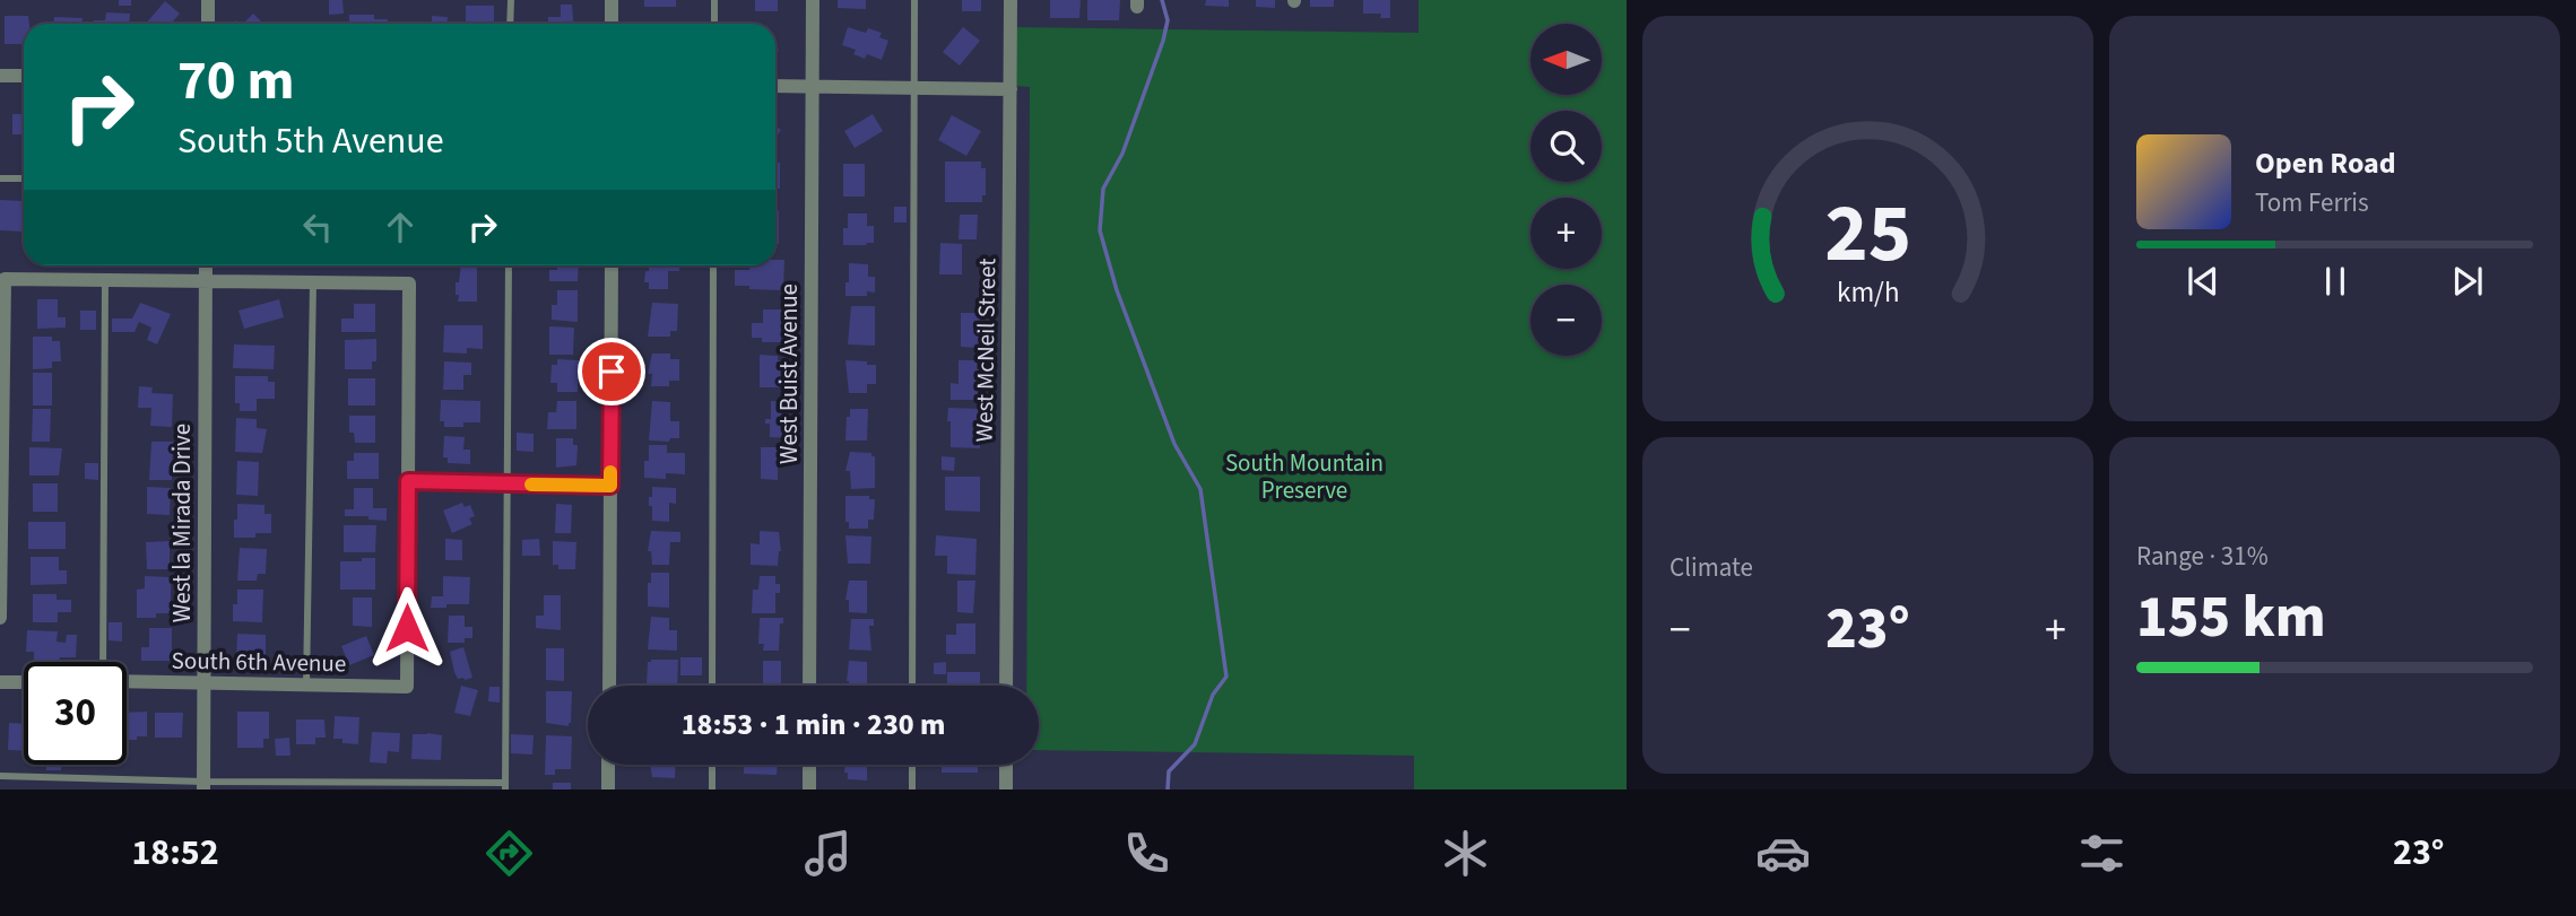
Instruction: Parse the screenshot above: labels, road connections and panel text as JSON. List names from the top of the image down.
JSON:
{
  "streets": {
    "street": [
      "West McNeil Street",
      "West Buist Avenue",
      "West la Mirada Drive",
      "South 6th Avenue"
    ]
  },
  "crossings": [
    ["West la Mirada Drive", "South 6th Avenue"]
  ],
  "parks": ["South Mountain Preserve"],
  "north": "left",
  "page": {
    "map_buttons": ["+", "−"],
    "turn": ["70 m", "South 5th Avenue"],
    "song": ["Open Road", "Tom Ferris"],
    "tile": [
      "Climate",
      ["Range · 31%", "155 km"]
    ],
    "heat": ["−", "23°", "+"],
    "limit": "30",
    "trip": "18:53 · 1 min · 230 m",
    "tabs": ["18:52", "23°"],
    "gauge": ["25", "km/h"]
  }
}
